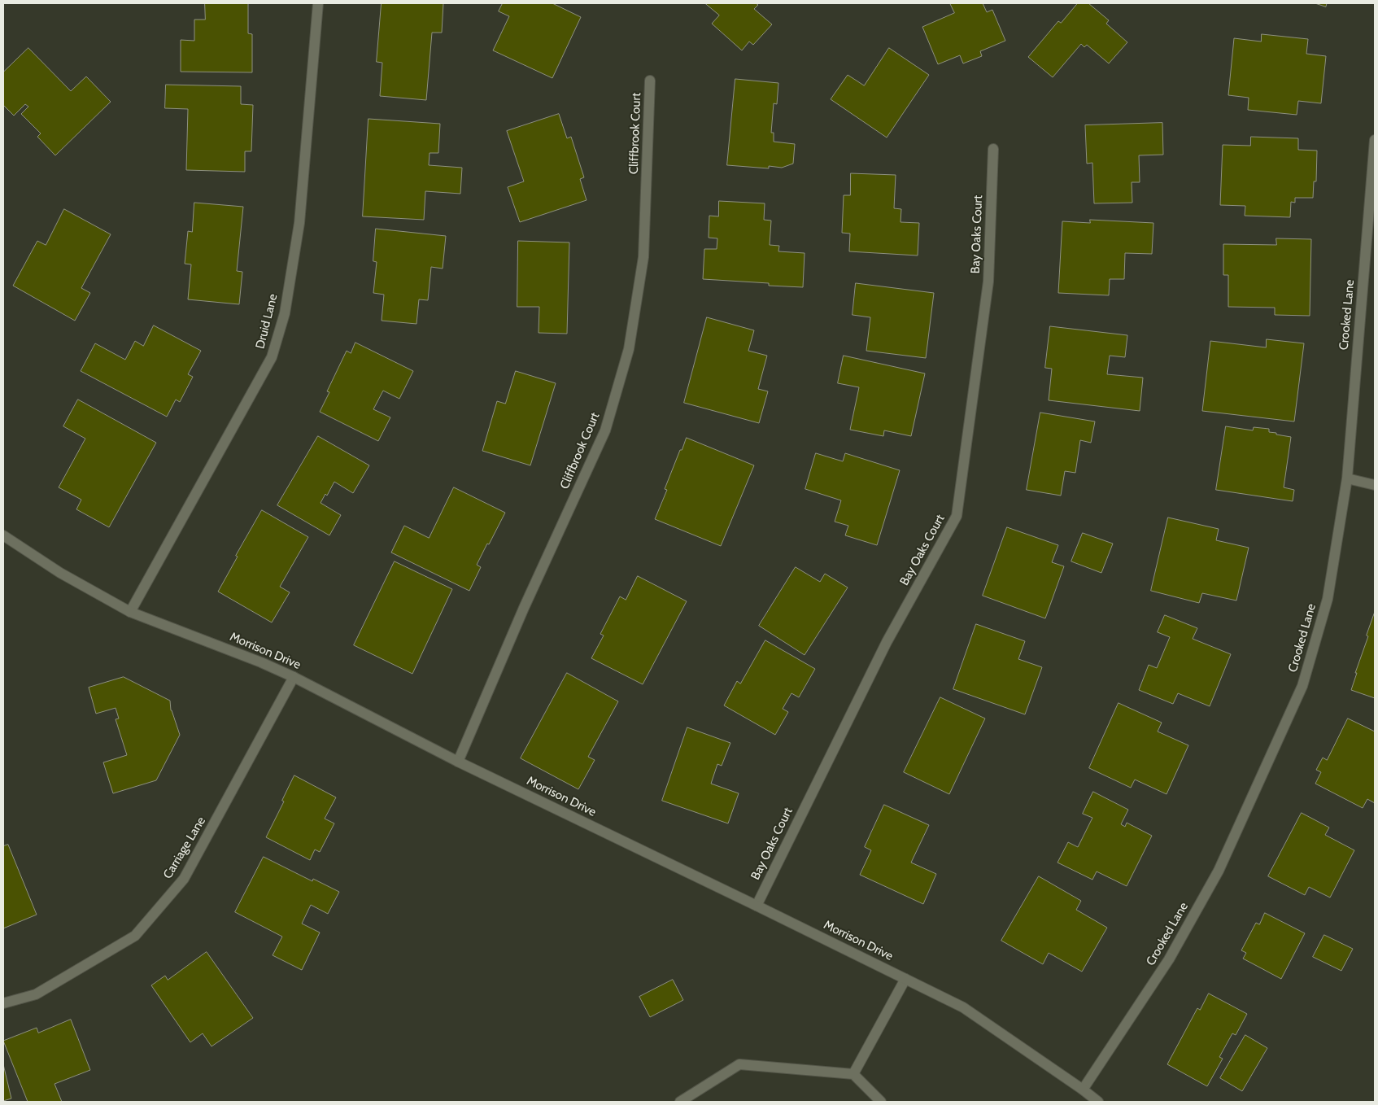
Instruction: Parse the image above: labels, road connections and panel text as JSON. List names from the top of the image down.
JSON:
{
  "streets": {
    "street": [
      "Cliffbrook Court",
      "Bay Oaks Court",
      "Crooked Lane",
      "Druid Lane",
      "Morrison Drive",
      "Carriage Lane"
    ]
  },
  "crossings": [
    ["Cliffbrook Court", "Morrison Drive"],
    ["Bay Oaks Court", "Morrison Drive"],
    ["Crooked Lane", "Morrison Drive"],
    ["Druid Lane", "Morrison Drive"],
    ["Morrison Drive", "Carriage Lane"]
  ]
}
